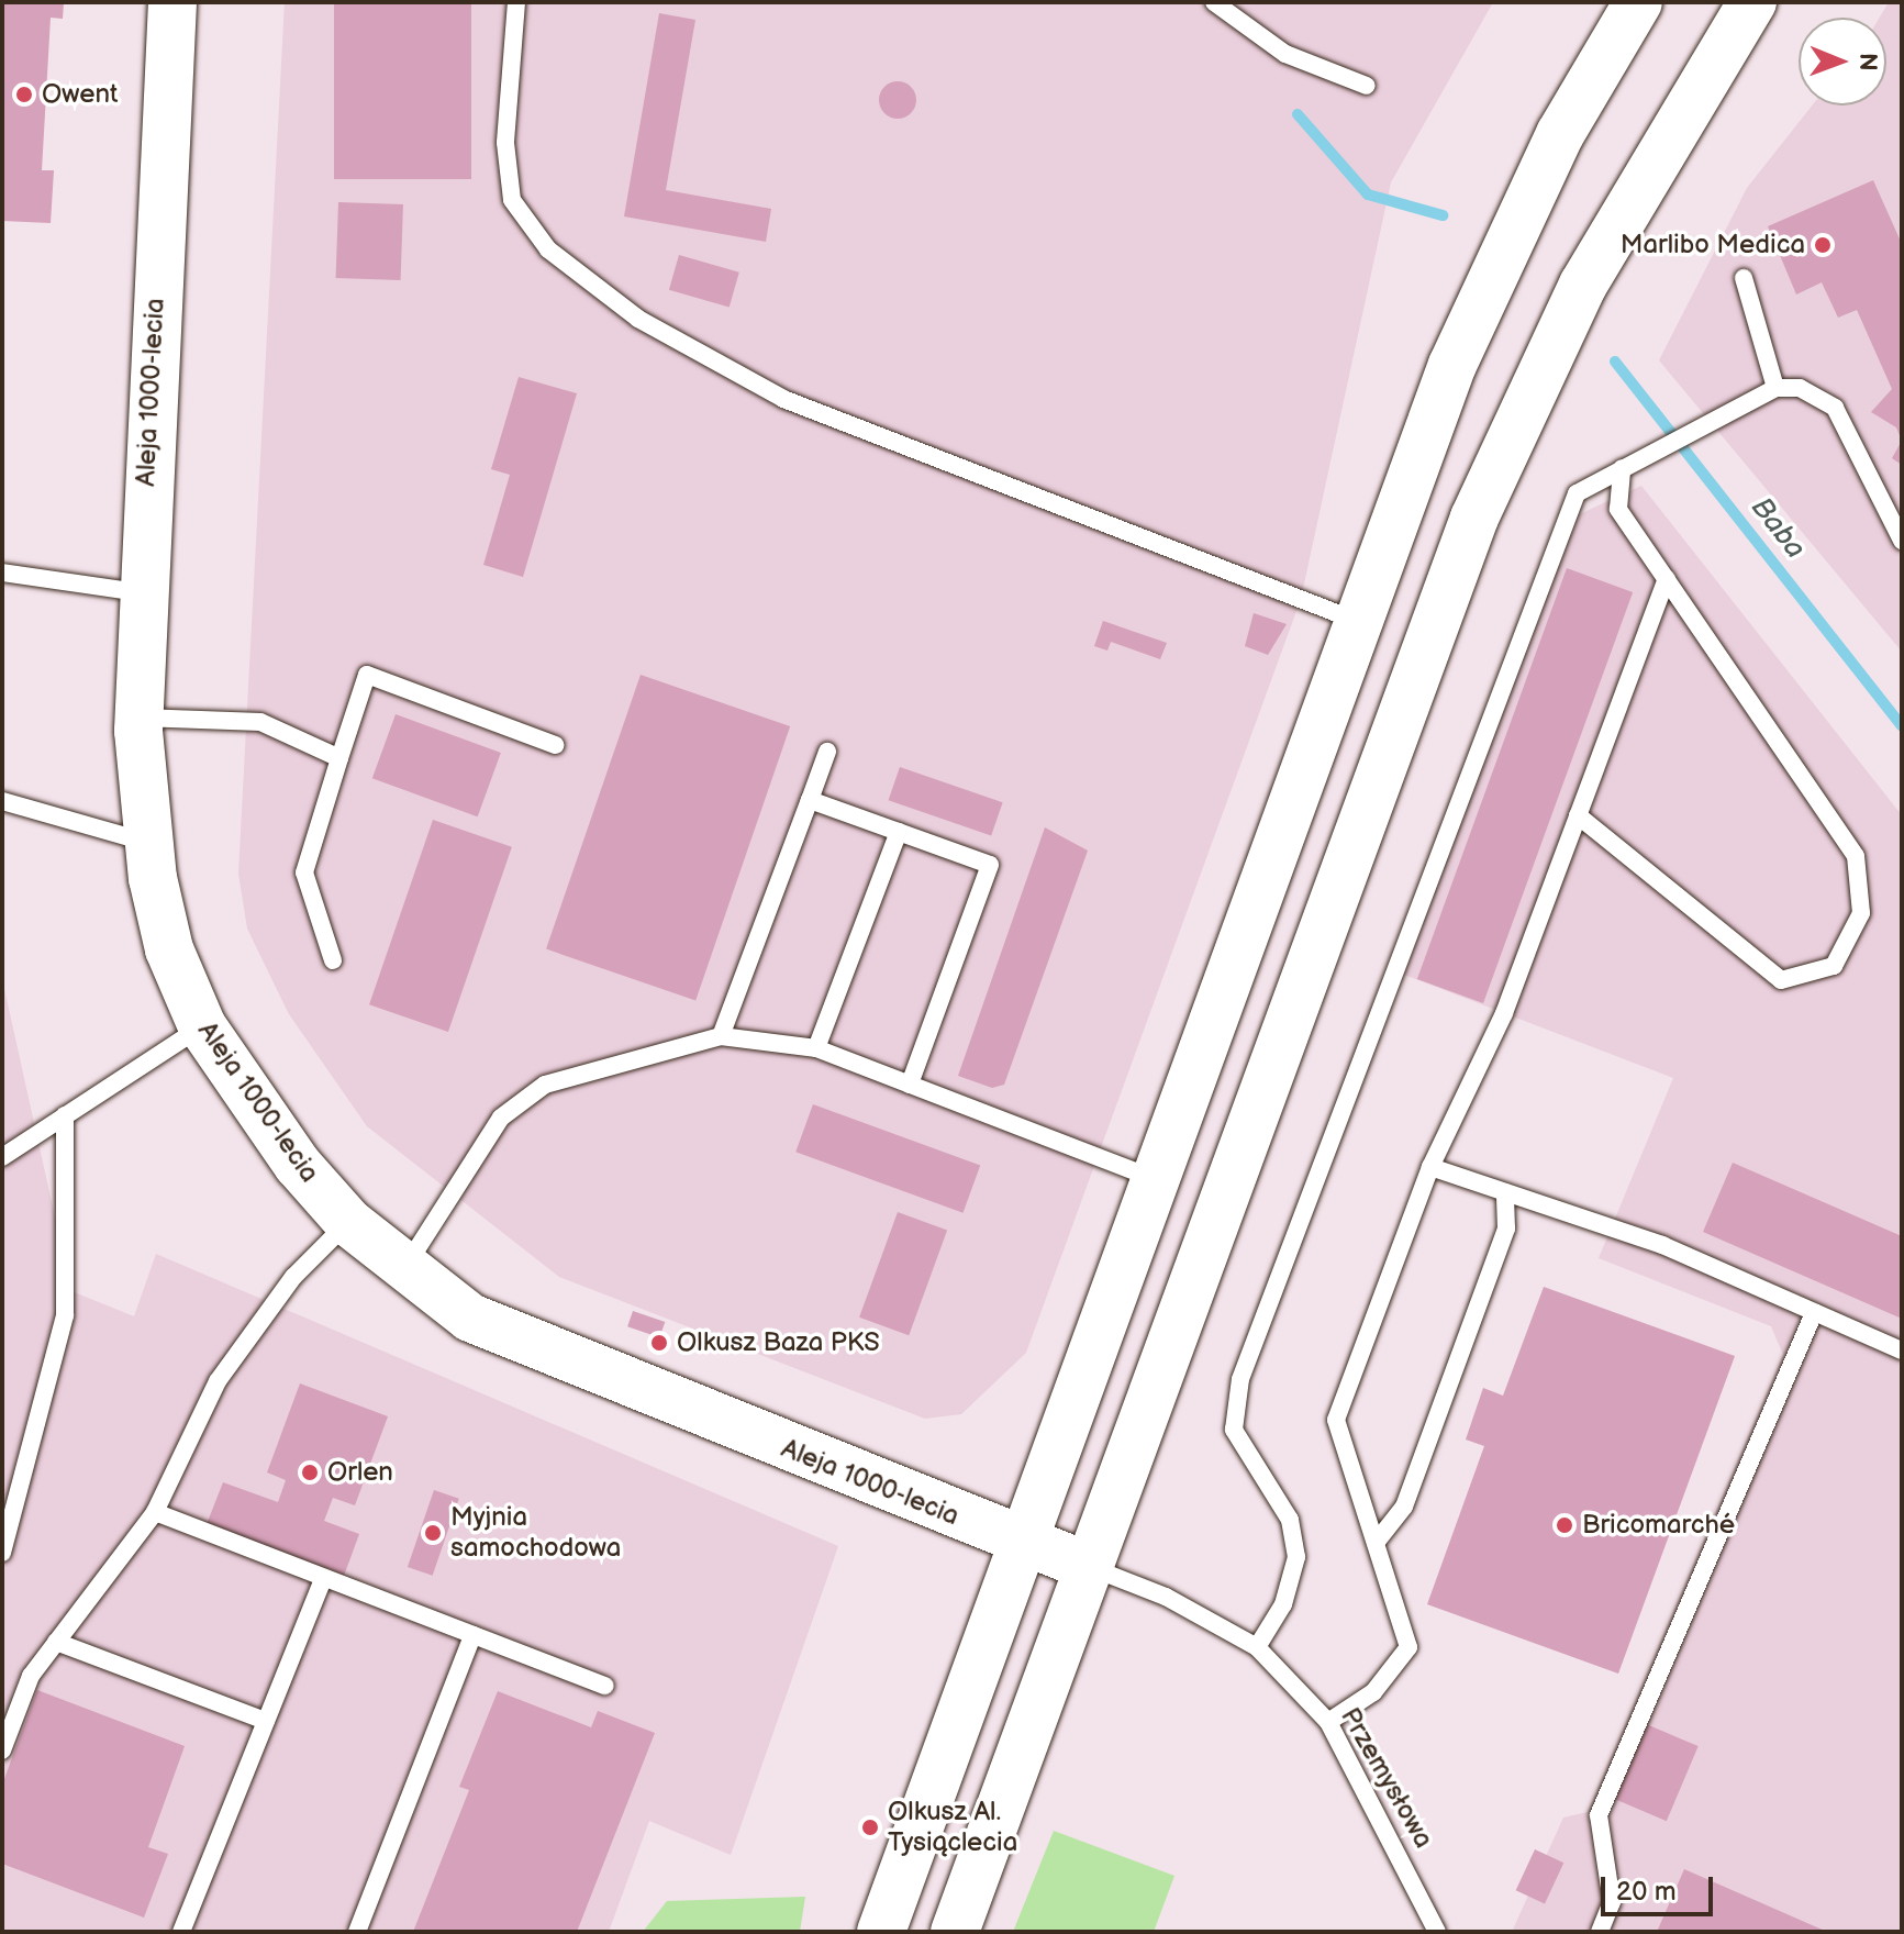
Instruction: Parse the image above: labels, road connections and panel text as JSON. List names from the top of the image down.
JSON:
{
  "streets": {
    "main road": ["Aleja 1000-lecia"],
    "lane": ["Przemysłowa"]
  },
  "crossings": [
    ["Aleja 1000-lecia", "Przemysłowa"]
  ],
  "water": ["Baba"],
  "places": [
    "Owent",
    "Marlibo Medica",
    "Olkusz Baza PKS",
    "Orlen",
    "Bricomarché",
    "Myjnia samochodowa",
    "Olkusz Al. Tysiąclecia"
  ],
  "scale_bar": "20 m",
  "north": "right"
}
